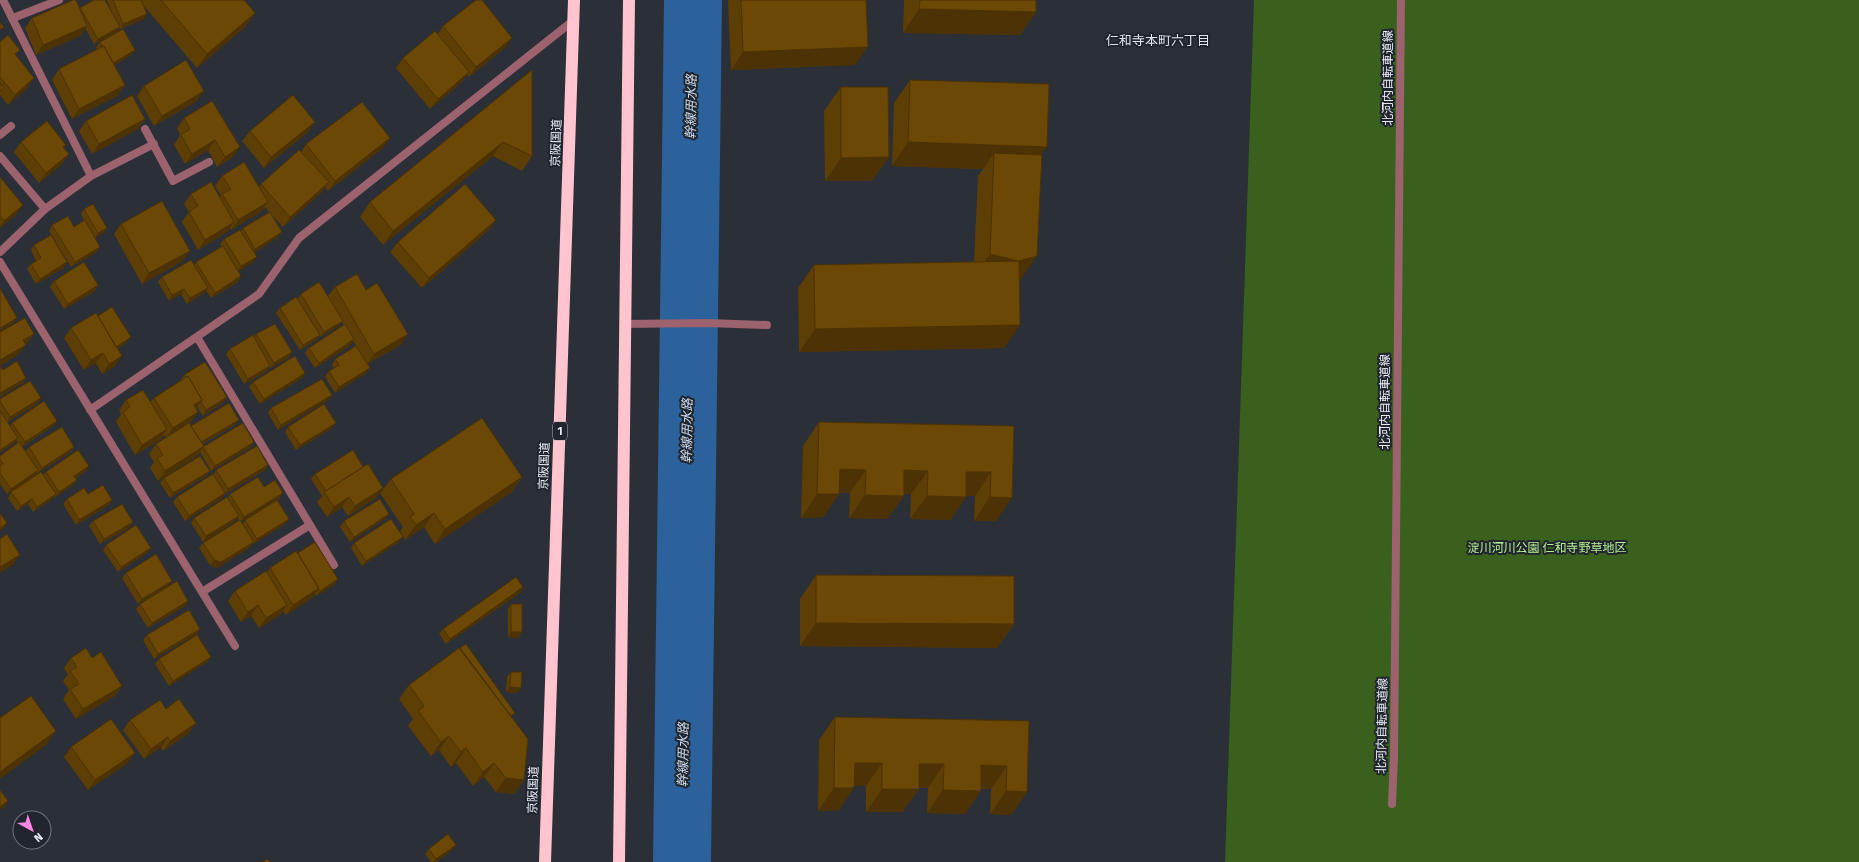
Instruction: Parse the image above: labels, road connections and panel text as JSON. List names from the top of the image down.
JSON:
{
  "streets": {
    "highway": ["京阪国道", "1"],
    "street": ["北河内自転車道線"]
  },
  "districts": ["仁和寺本町六丁目"],
  "water": ["幹線用水路"],
  "parks": ["淀川河川公園 仁和寺野草地区"],
  "north": "bottom right"
}
